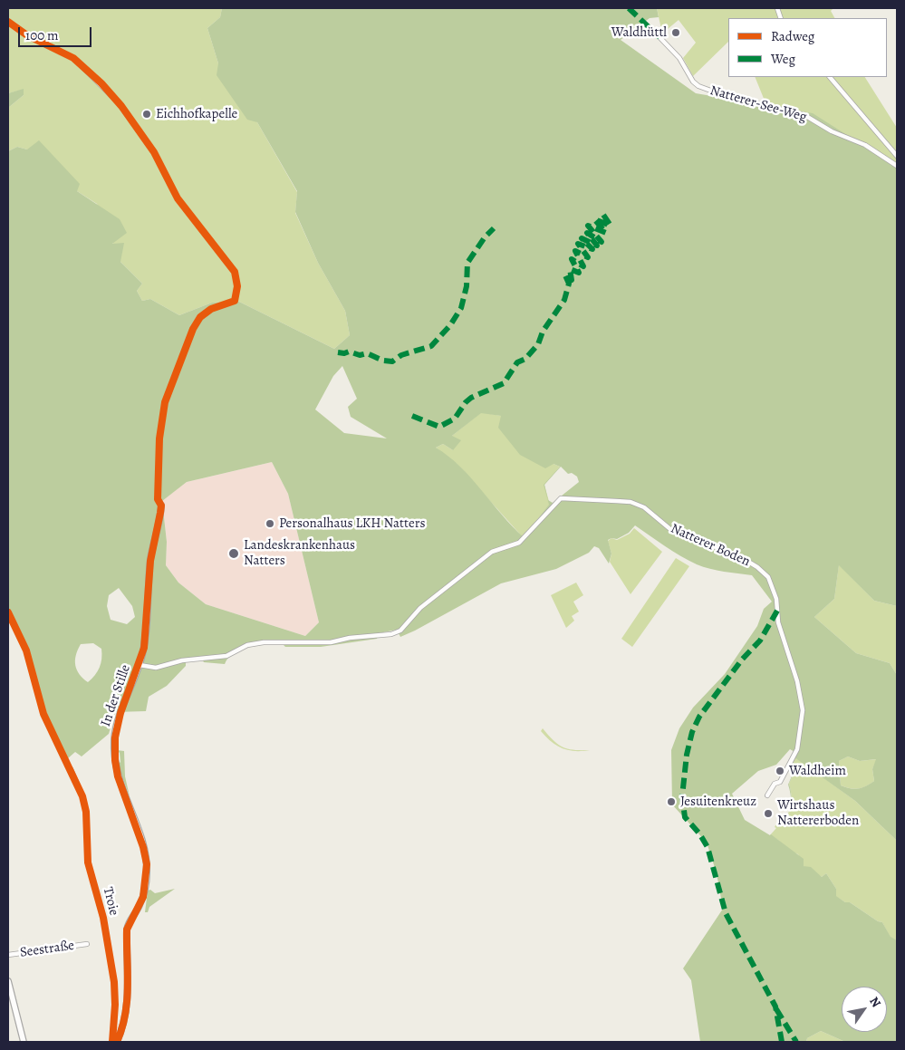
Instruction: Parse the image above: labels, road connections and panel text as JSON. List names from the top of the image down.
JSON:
{
  "streets": {
    "street": [
      "Natterer-See-Weg",
      "Natterer Boden",
      "In der Stille",
      "Troie",
      "Seestraße"
    ]
  },
  "crossings": [
    ["Natterer Boden", "In der Stille"]
  ],
  "places": [
    "Waldhüttl",
    "Eichhofkapelle",
    "Personalhaus LKH Natters",
    "Landeskrankenhaus Natters",
    "Waldheim",
    "Jesuitenkreuz",
    "Wirtshaus Nattererboden"
  ],
  "legend": ["Radweg", "Weg"],
  "scale_bar": "100 m",
  "north": "top right"
}
